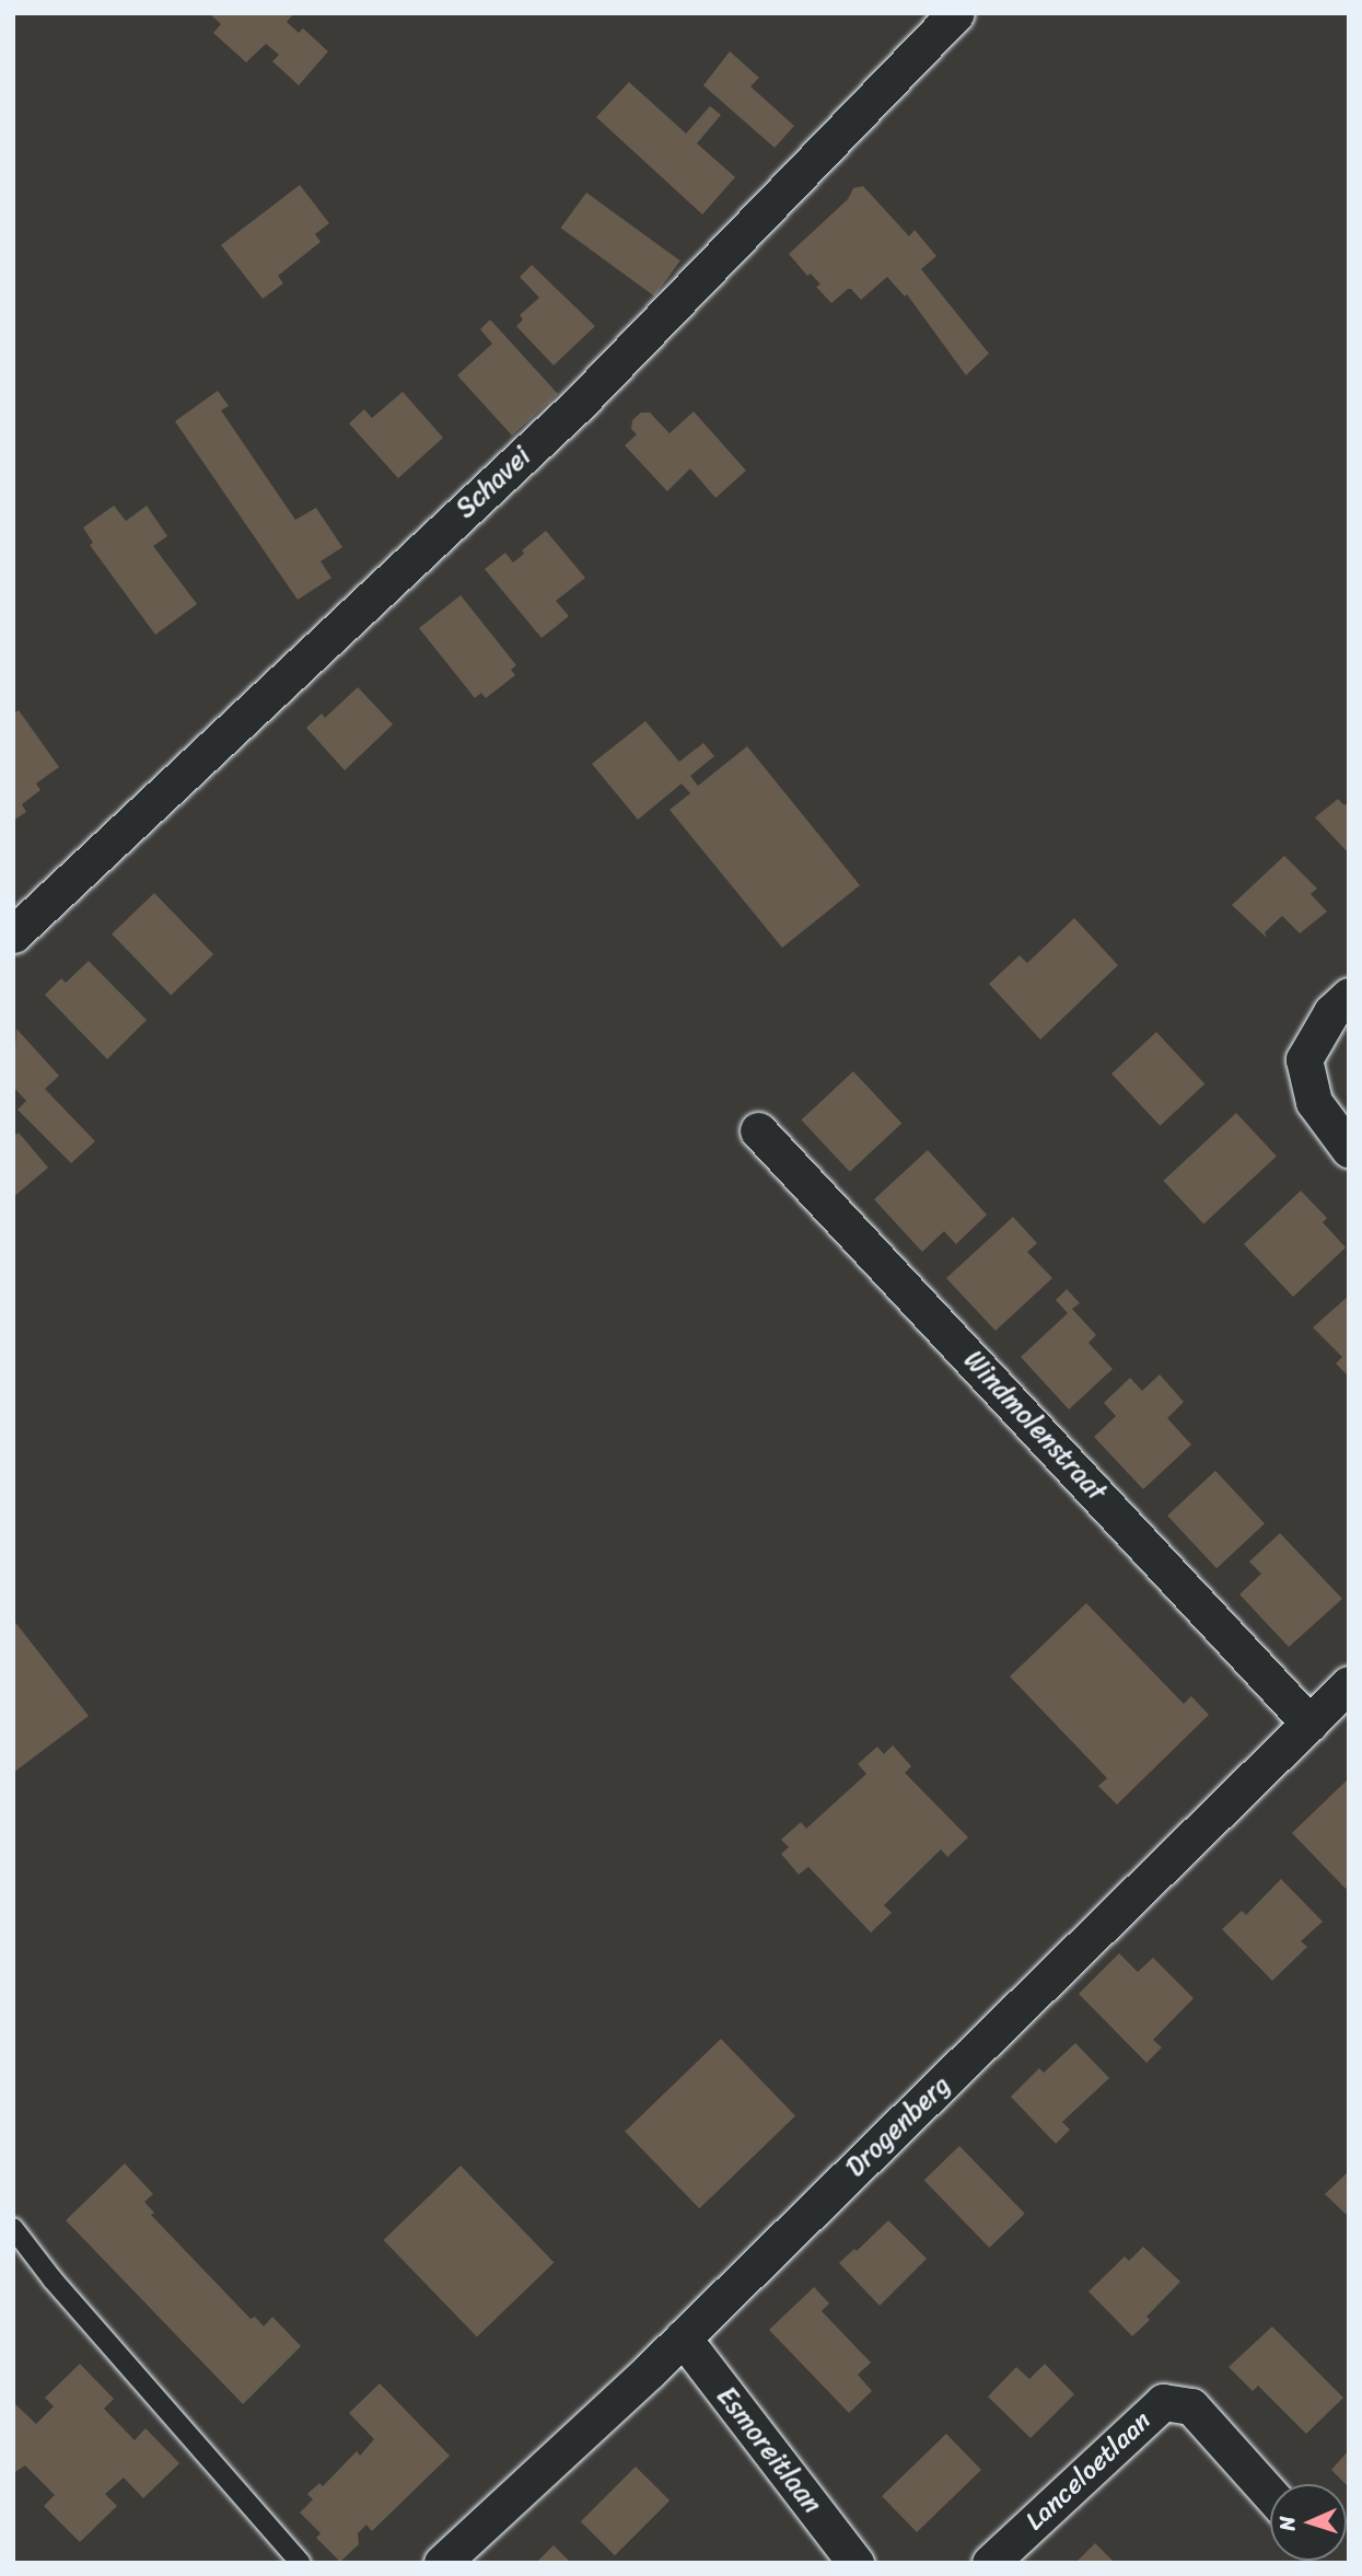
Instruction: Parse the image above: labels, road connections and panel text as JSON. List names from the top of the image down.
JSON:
{
  "streets": {
    "street": [
      "Schavei",
      "Windmolenstraat",
      "Drogenberg",
      "Esmoreitlaan",
      "Lanceloetlaan"
    ]
  },
  "crossings": [
    ["Windmolenstraat", "Drogenberg"],
    ["Drogenberg", "Esmoreitlaan"]
  ],
  "north": "left"
}
